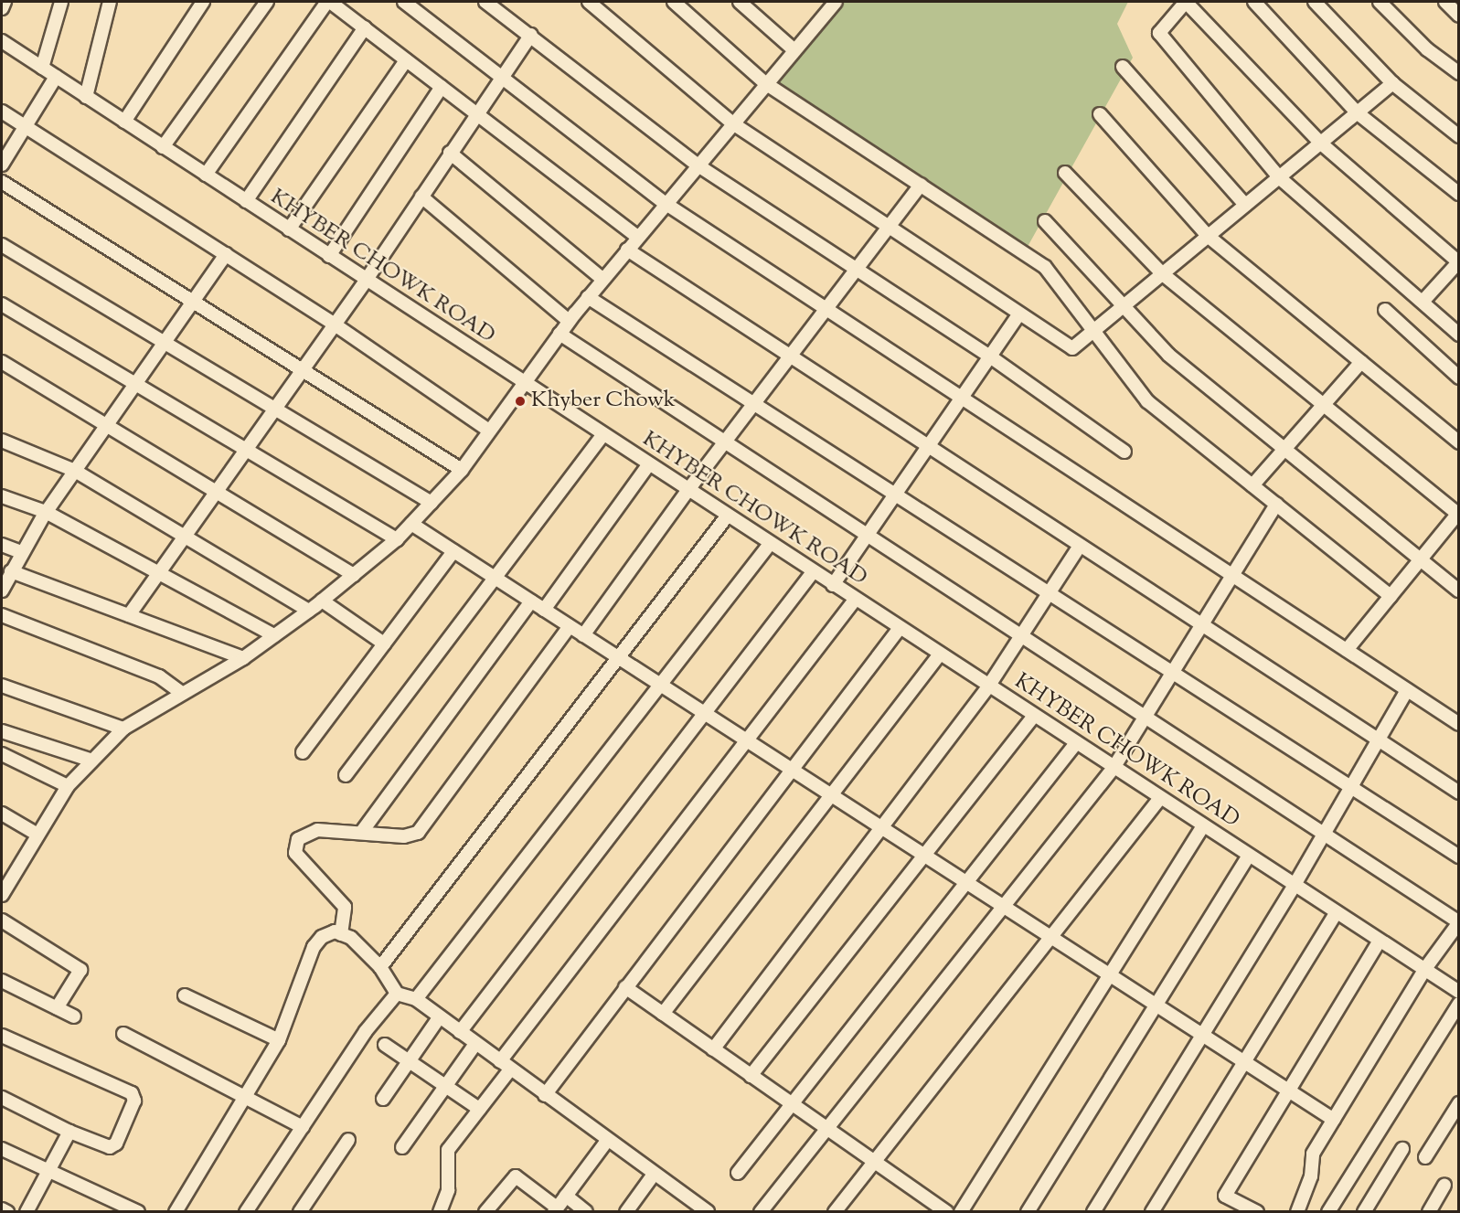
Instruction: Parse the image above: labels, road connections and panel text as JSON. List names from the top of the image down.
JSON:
{
  "streets": {
    "street": ["KHYBER CHOWK ROAD"]
  },
  "places": ["Khyber Chowk"]
}
